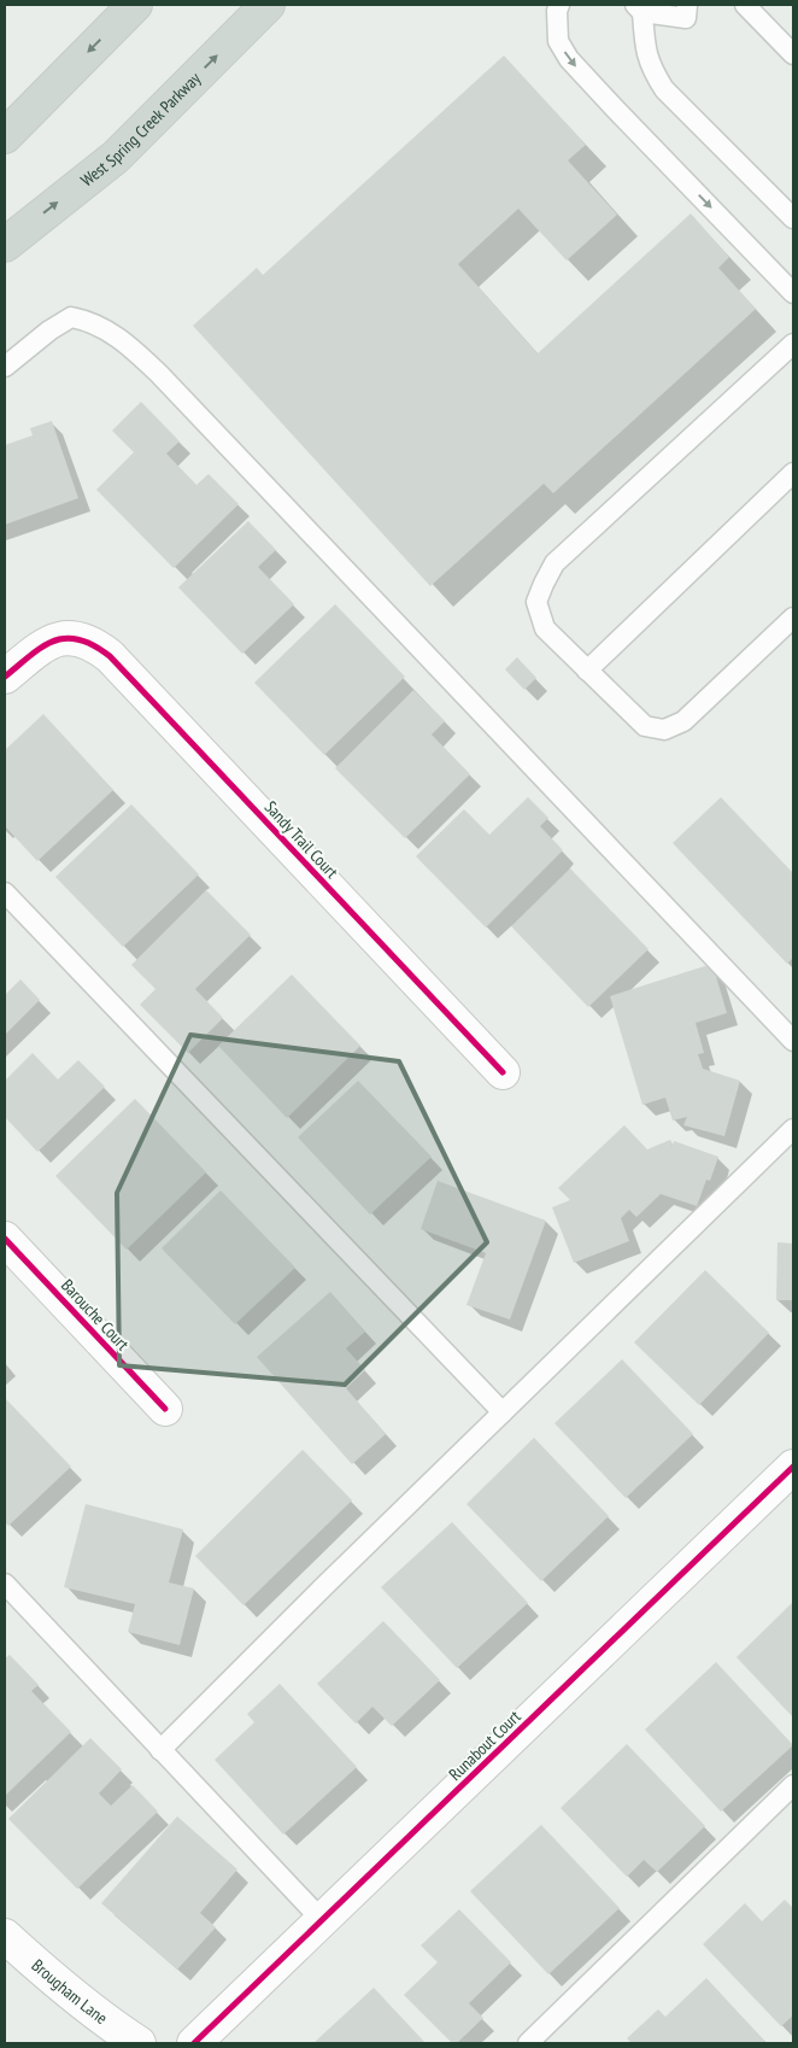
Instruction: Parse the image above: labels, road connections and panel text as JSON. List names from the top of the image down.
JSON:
{
  "streets": {
    "main road": ["West Spring Creek Parkway"],
    "street": [
      "Sandy Trail Court",
      "Barouche Court",
      "Runabout Court",
      "Brougham Lane"
    ]
  }
}
